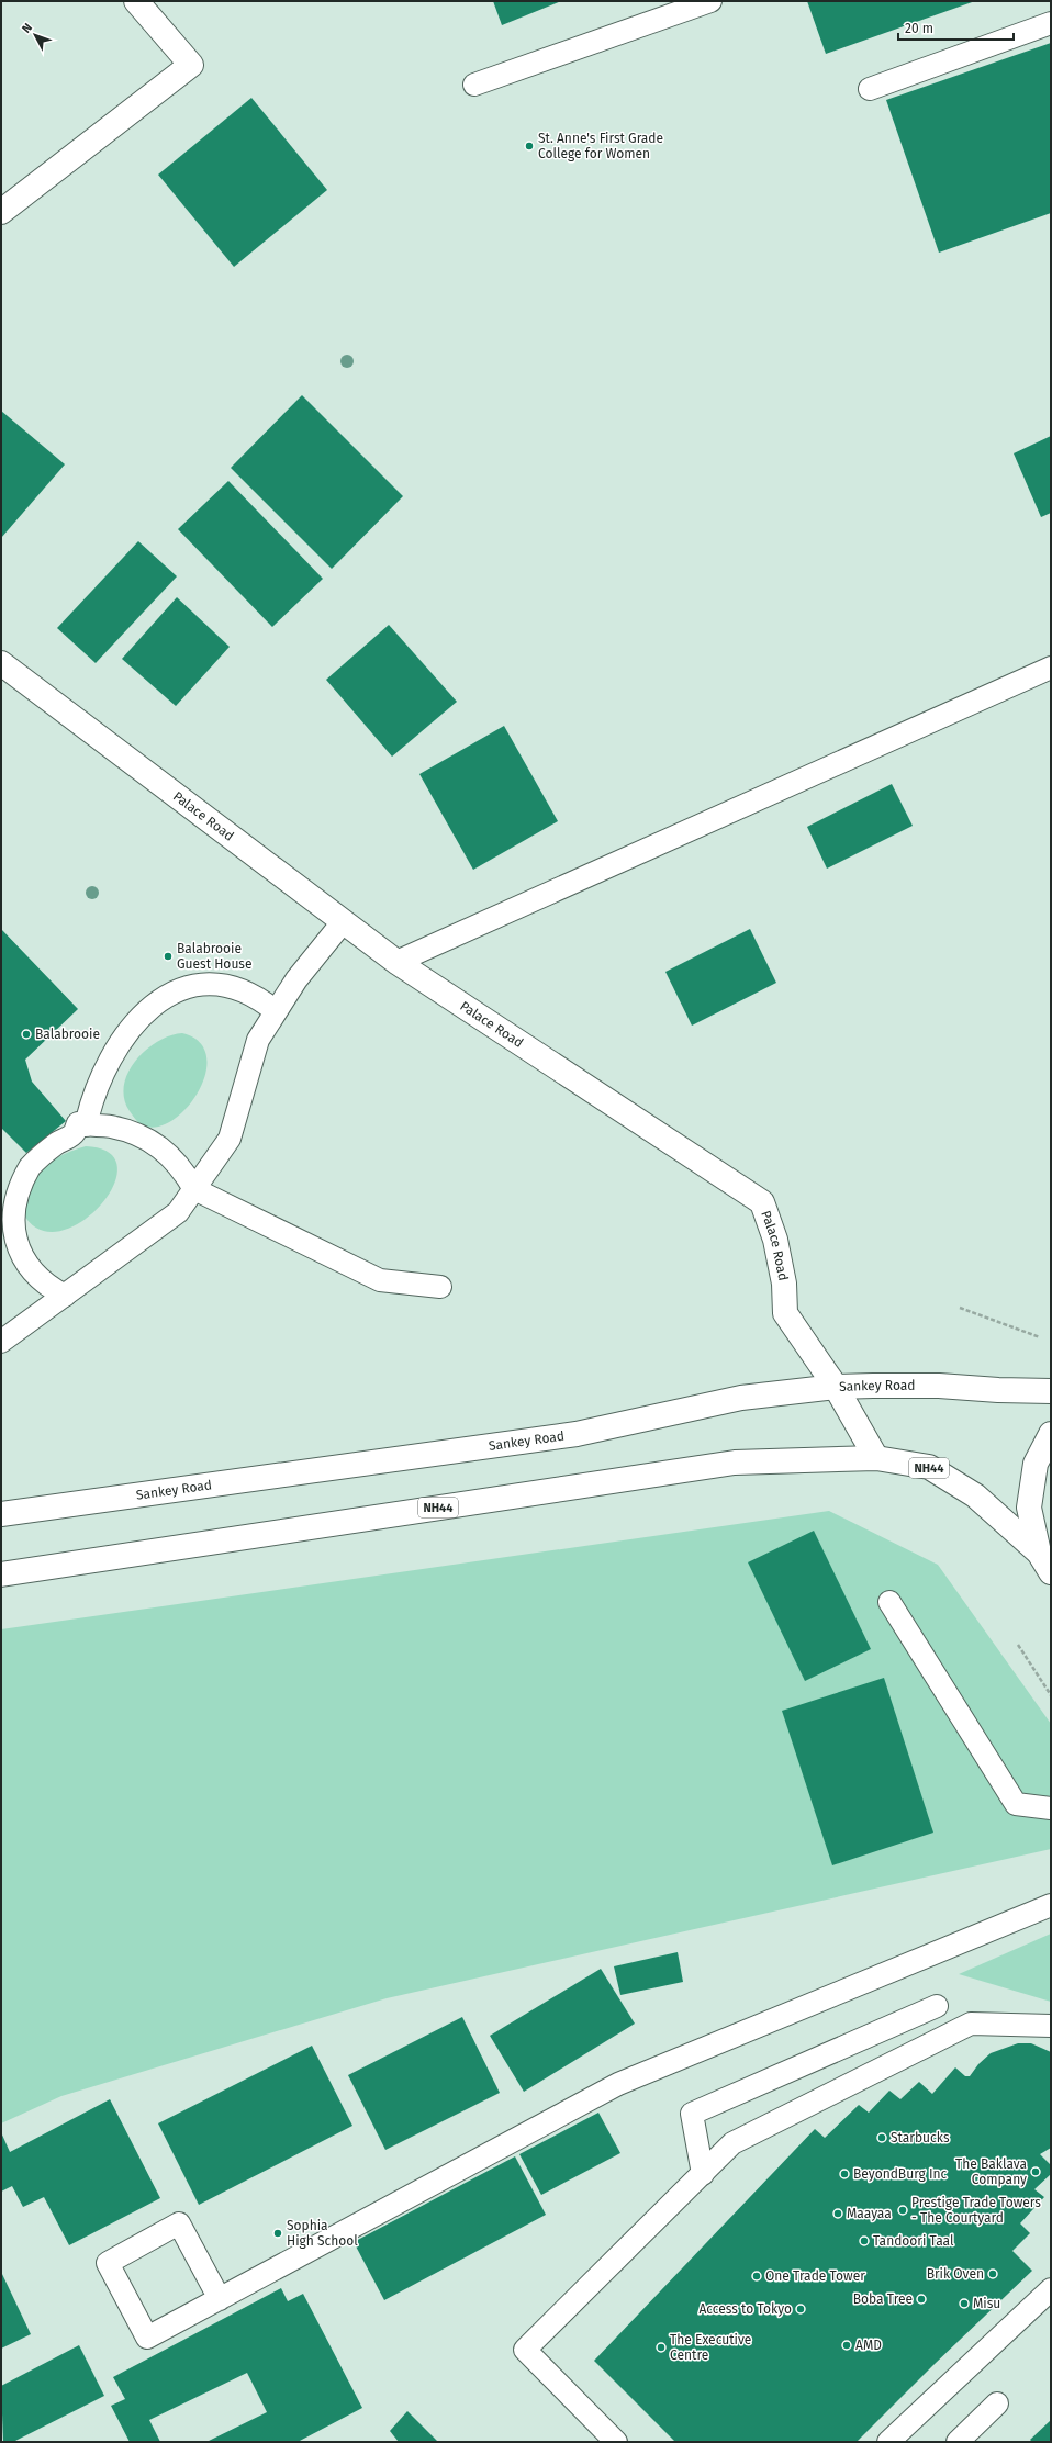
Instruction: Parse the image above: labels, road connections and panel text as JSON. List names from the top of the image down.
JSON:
{
  "streets": {
    "main road": ["Palace Road", "Sankey Road", "NH44"]
  },
  "crossings": [
    ["Palace Road", "Sankey Road"],
    ["Palace Road", "NH44"]
  ],
  "places": [
    "St. Anne's First Grade College for Women",
    "Balabrooie Guest House",
    "Balabrooie",
    "Starbucks",
    "The Baklava Company",
    "BeyondBurg Inc",
    "Prestige Trade Towers - The Courtyard",
    "Maayaa",
    "Sophia High School",
    "Tandoori Taal",
    "Brik Oven",
    "One Trade Tower",
    "Boba Tree",
    "Misu",
    "Access to Tokyo",
    "AMD",
    "The Executive Centre"
  ],
  "scale_bar": "20 m",
  "north": "top left"
}
